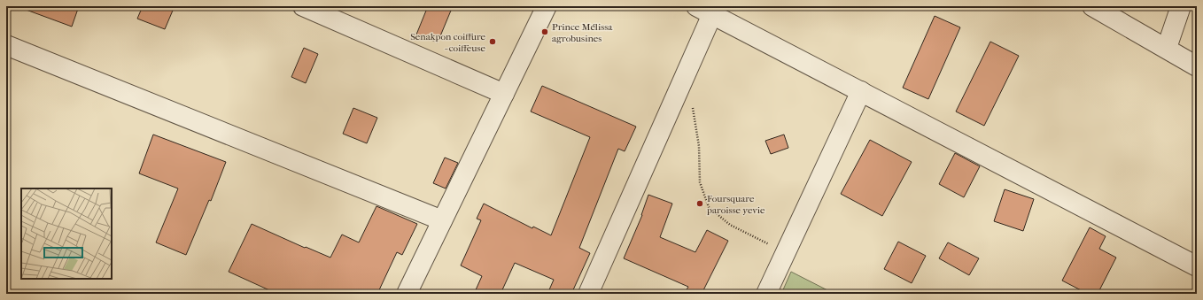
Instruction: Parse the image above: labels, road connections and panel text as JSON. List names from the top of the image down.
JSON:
{
  "places": ["Prince Mélissa agrobusines", "Senakpon coiffure - coiffeuse", "Foursquare paroisse yevie"]
}
